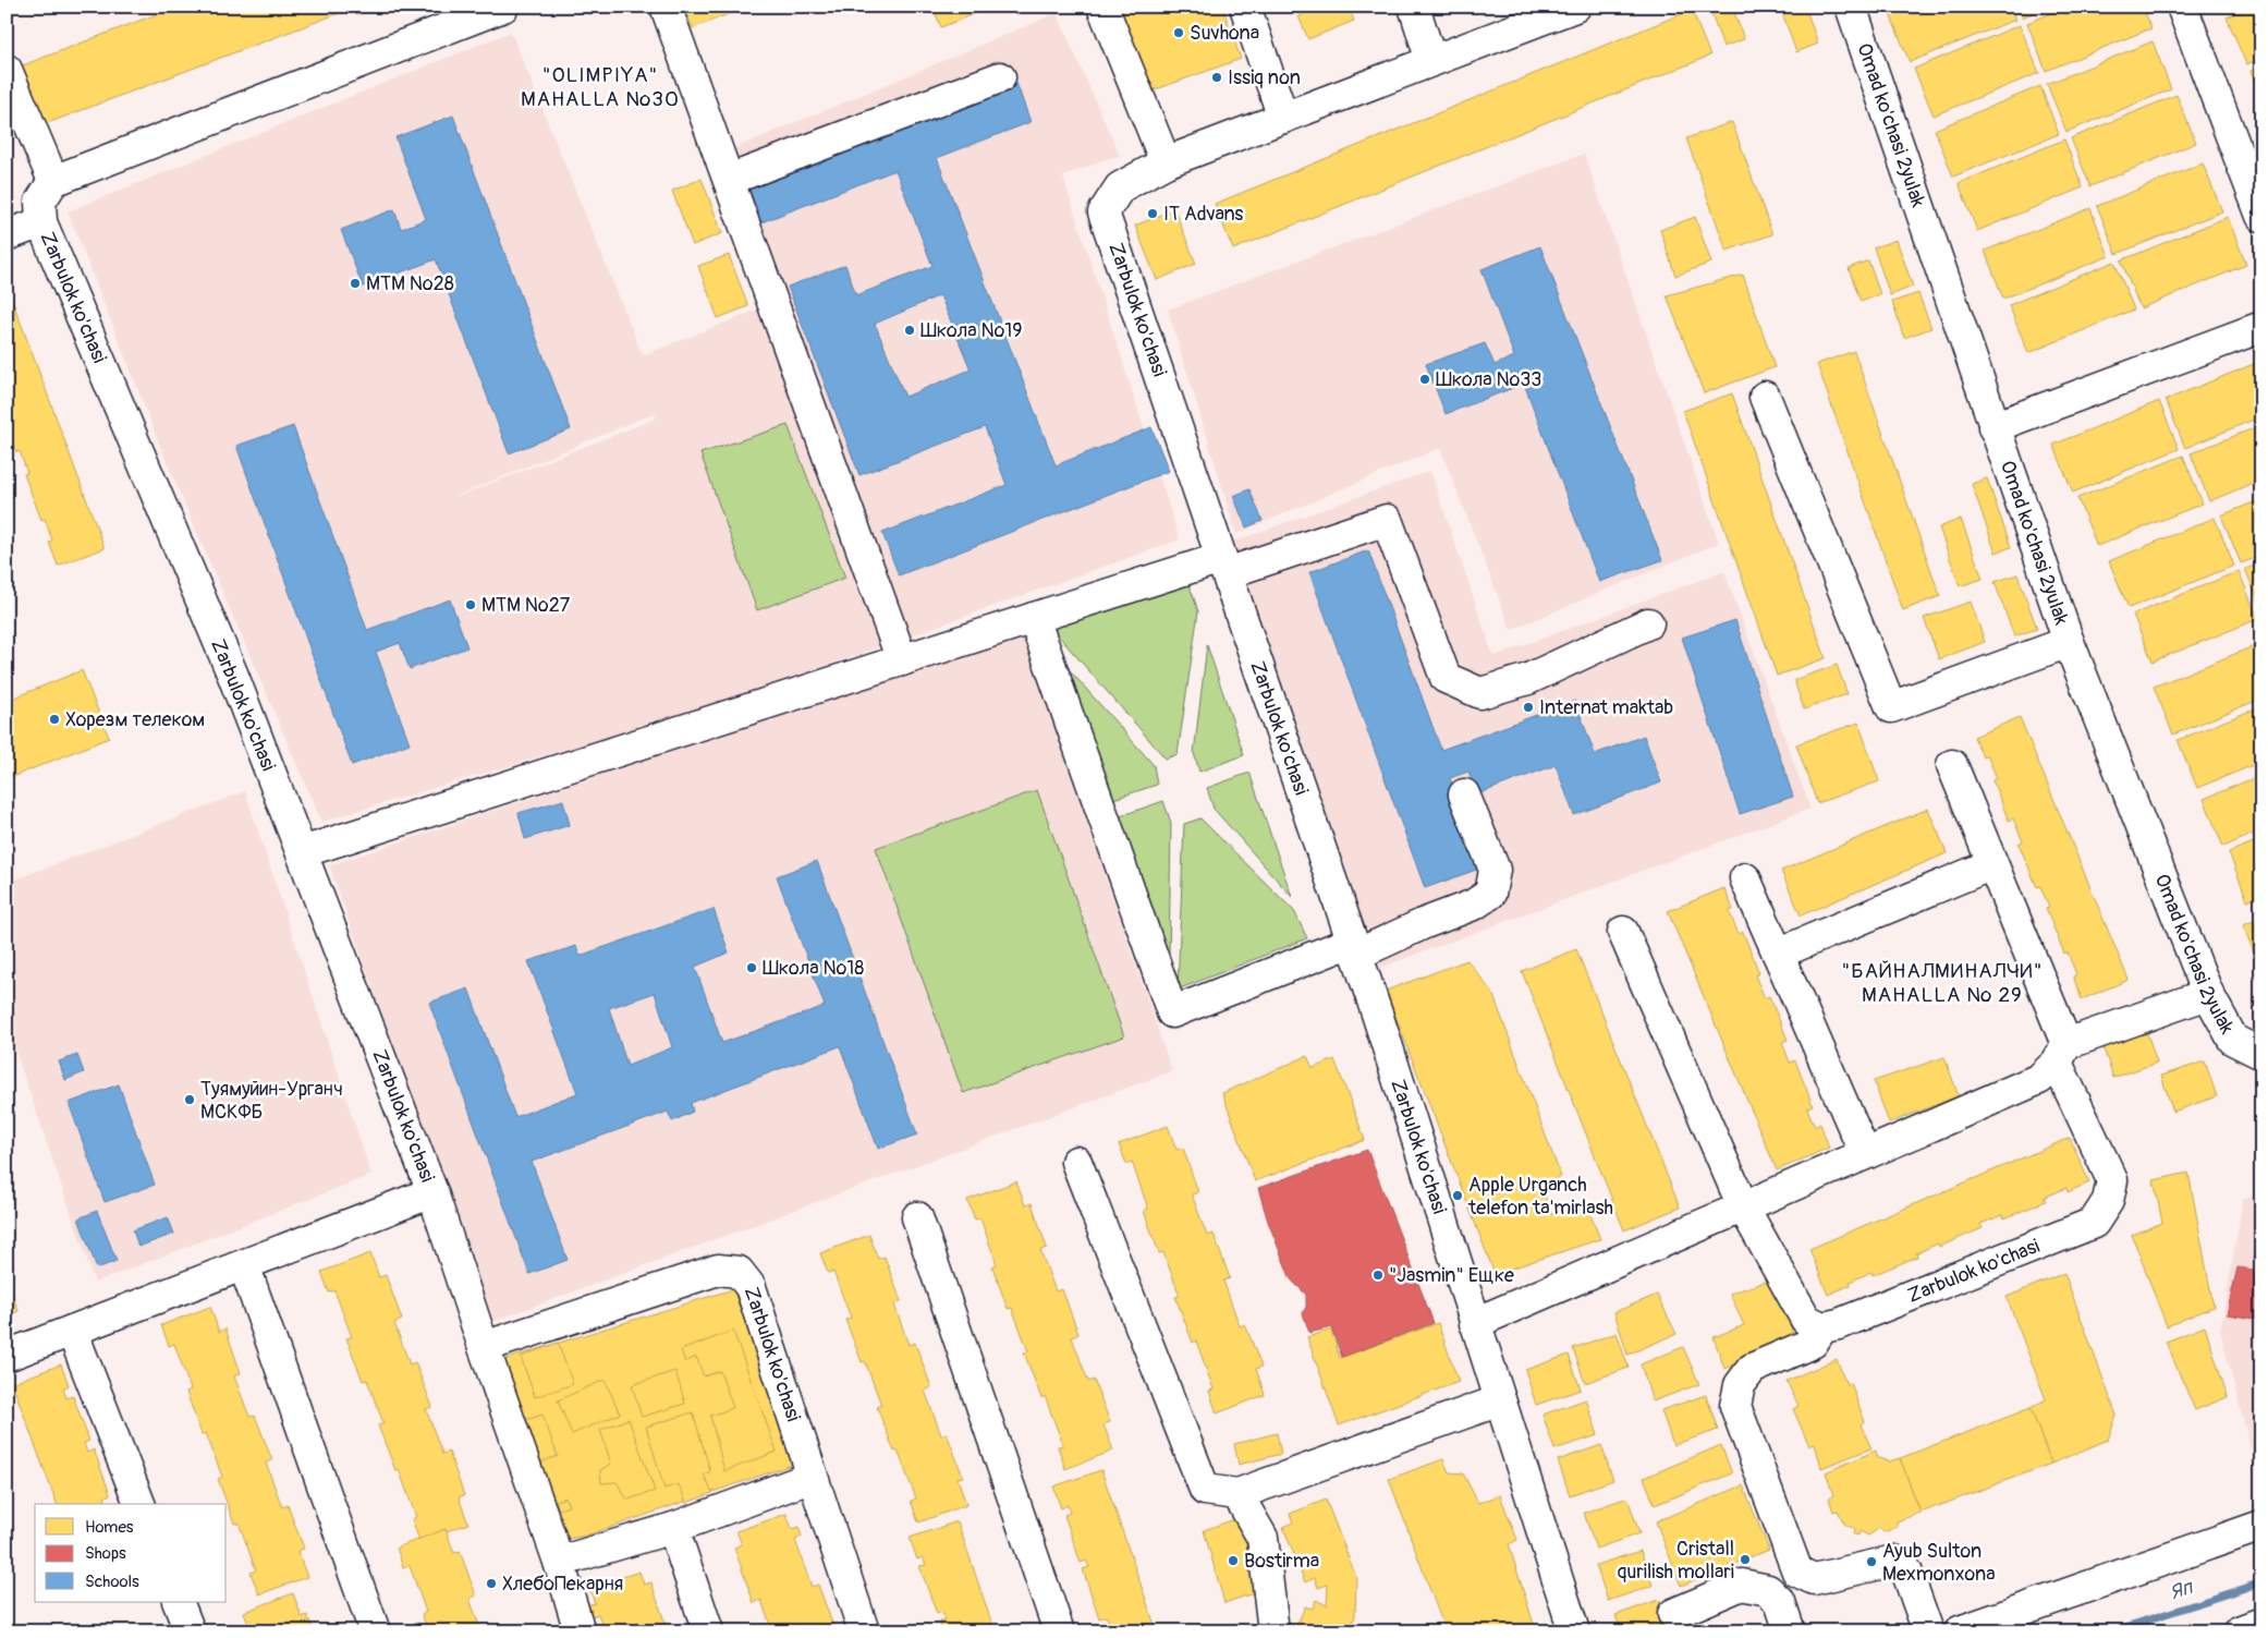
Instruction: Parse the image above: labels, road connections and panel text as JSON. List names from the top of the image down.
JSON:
{
  "streets": {
    "street": ["Omad ko'chasi 2yulak", "Zarbulok ko'chasi"]
  },
  "districts": ["\"OLIMPIYA\" MAHALLA №30", "\"БАЙНАЛМИНАЛЧИ\" MAHALLA № 29"],
  "water": ["Яп"],
  "places": [
    "Suvhona",
    "Issiq non",
    "IT Advans",
    "MTM №28",
    "Школа №19",
    "Школа №33",
    "MTM №27",
    "Internat maktab",
    "Хорезм телеком",
    "Школа №18",
    "Туямуйин-Урганч МСКФБ",
    "Apple Urganch telefon ta'mirlash",
    "\"Jasmin\" Ещке",
    "Cristall qurilish mollari",
    "Bostirma",
    "Ayub Sulton Mexmonxona",
    "ХлебоПекарня"
  ],
  "legend": ["Homes", "Shops", "Schools"]
}
